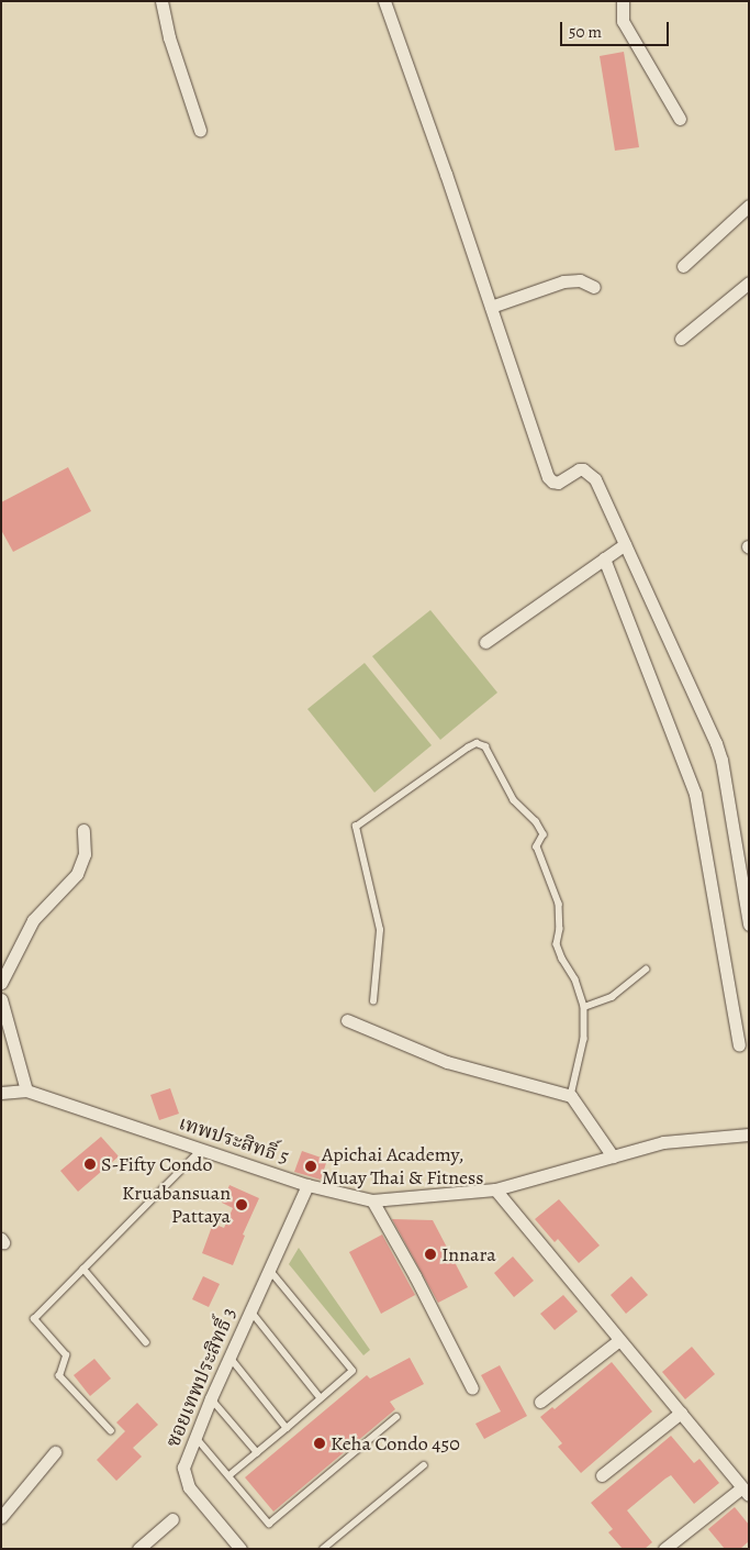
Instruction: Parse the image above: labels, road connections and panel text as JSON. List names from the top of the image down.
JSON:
{
  "streets": {
    "street": ["เทพประสิทธิ์ 5", "ซอยเทพประสิทธิ์ 3"]
  },
  "crossings": [
    ["เทพประสิทธิ์ 5", "ซอยเทพประสิทธิ์ 3"]
  ],
  "places": [
    "S-Fifty Condo",
    "Apichai Academy, Muay Thai & Fitness",
    "Kruabansuan Pattaya",
    "Innara",
    "Keha Condo 450"
  ],
  "scale_bar": "50 m"
}
